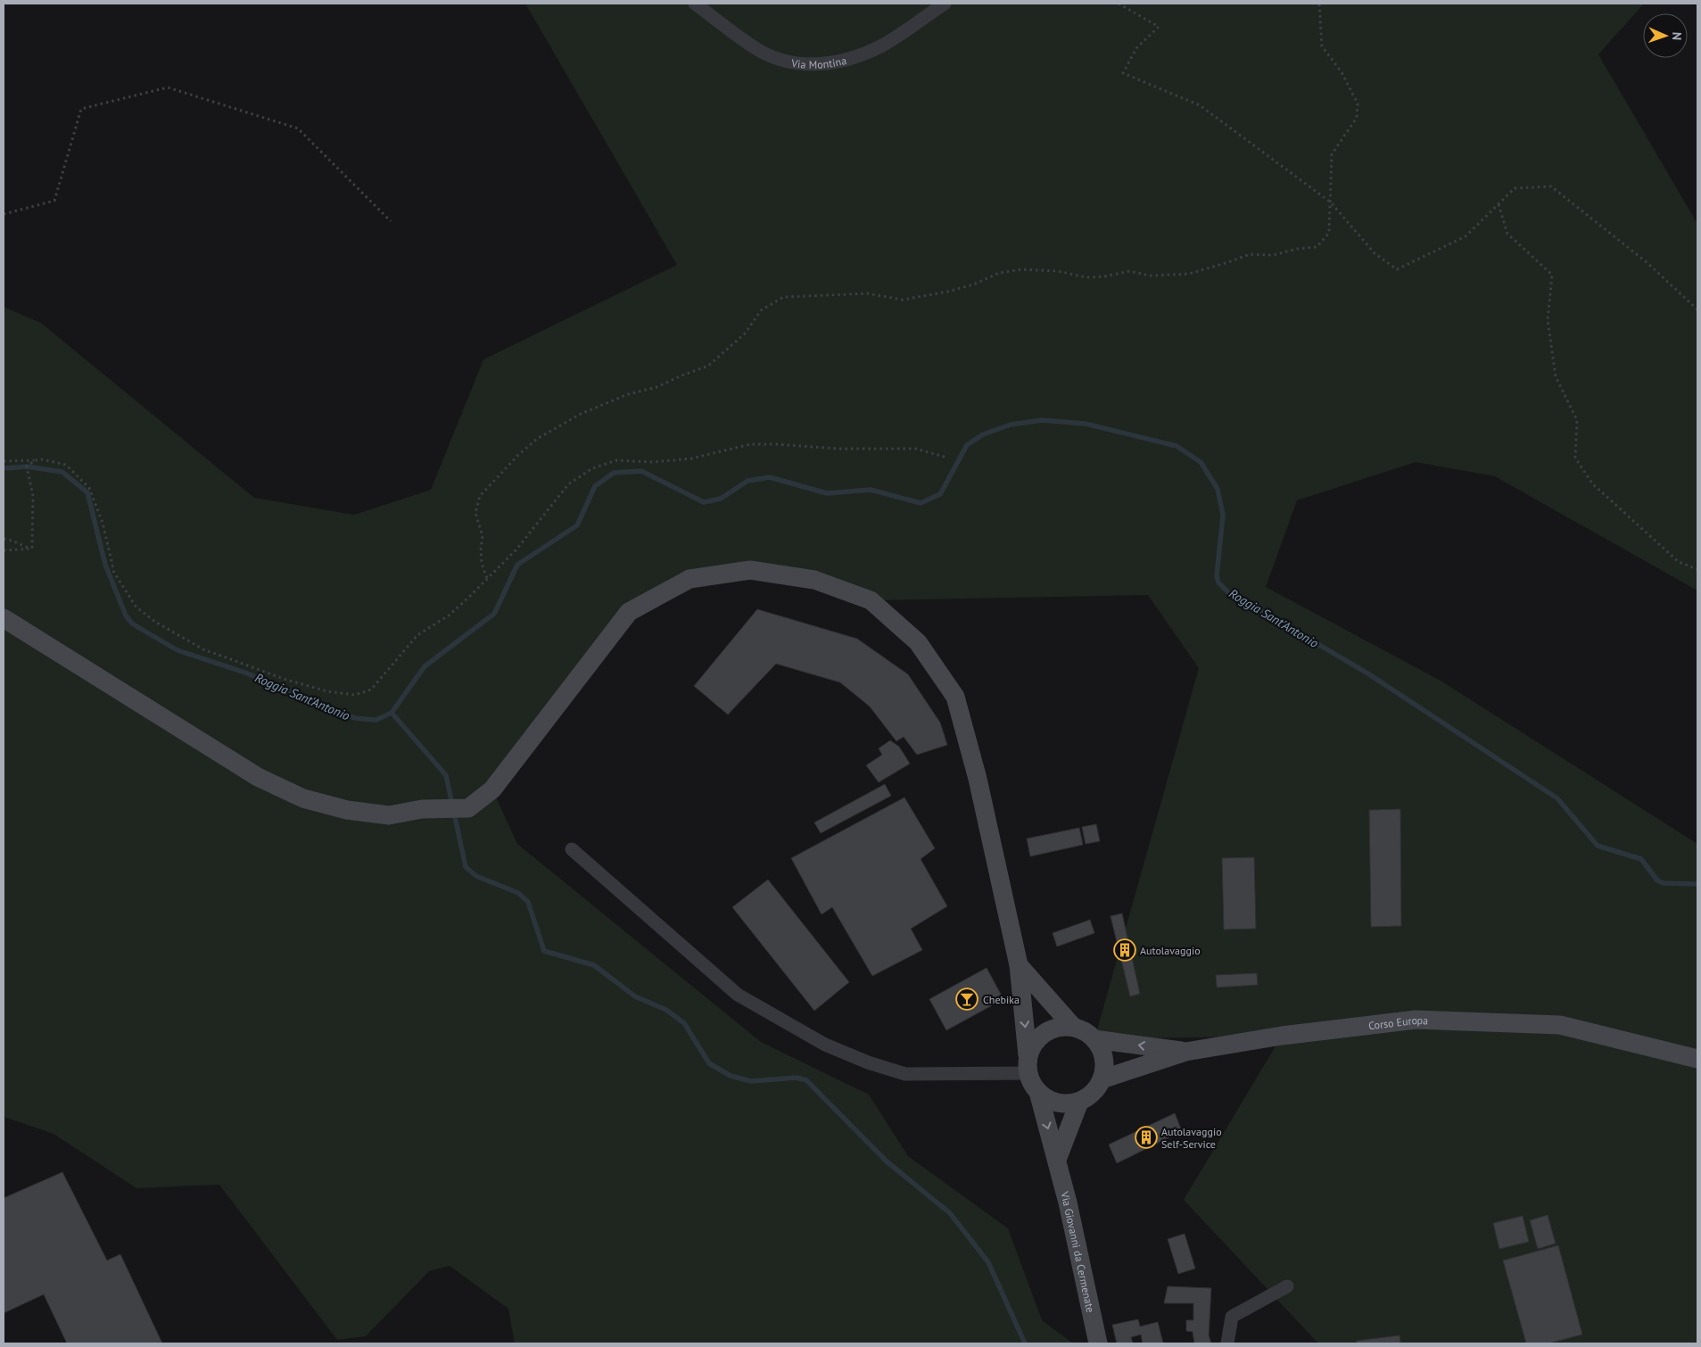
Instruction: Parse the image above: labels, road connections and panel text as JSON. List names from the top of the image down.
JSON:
{
  "streets": {
    "main road": ["Corso Europa", "Via Giovanni da Cermenate"],
    "street": ["Via Montina"]
  },
  "crossings": [
    ["Corso Europa", "Via Giovanni da Cermenate"]
  ],
  "water": ["Roggia Sant'Antonio"],
  "places": {
    "building": ["Autolavaggio", "Autolavaggio Self-Service"],
    "bar": ["Chebika"]
  },
  "north": "right"
}
